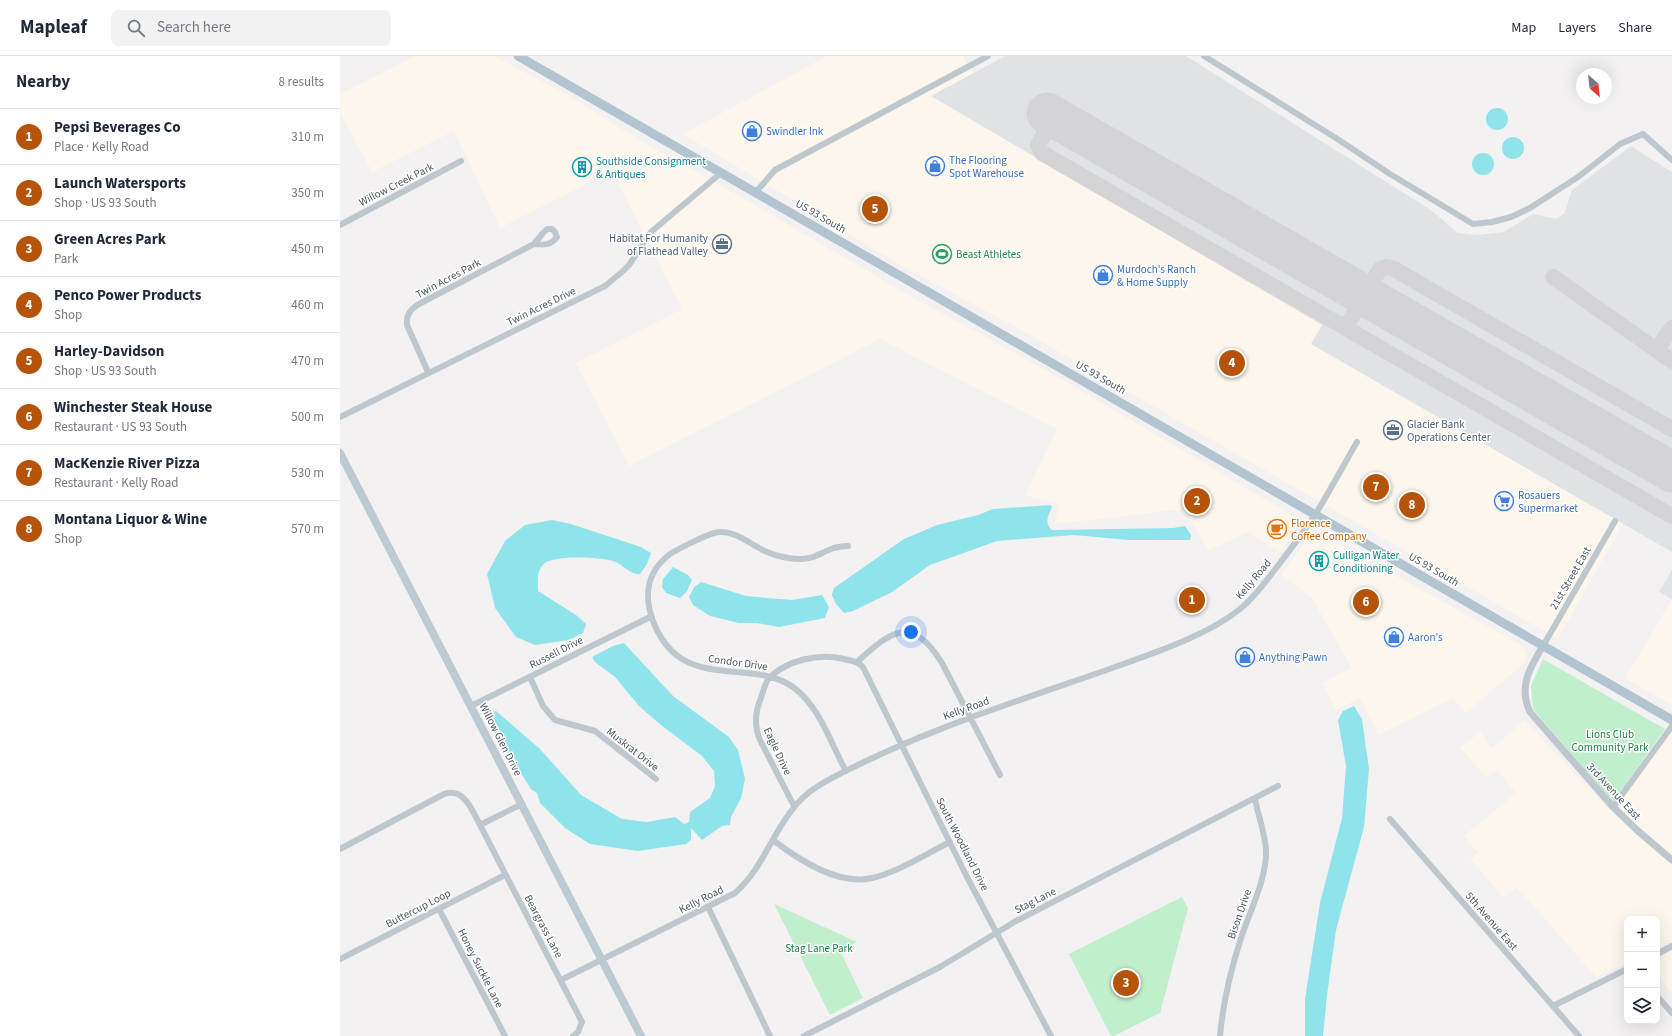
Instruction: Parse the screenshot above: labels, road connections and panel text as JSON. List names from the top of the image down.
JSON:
{
  "streets": {
    "main road": ["US 93 South", "Willow Glen Drive"],
    "street": [
      "Willow Creek Park",
      "Twin Acres Park",
      "Twin Acres Drive",
      "21st Street East",
      "Kelly Road",
      "Russell Drive",
      "Condor Drive",
      "Muskrat Drive",
      "Eagle Drive",
      "3rd Avenue East",
      "South Woodland Drive",
      "Stag Lane",
      "Buttercup Loop",
      "Bison Drive",
      "5th Avenue East",
      "Beargrass Lane",
      "Honey Suckle Lane"
    ]
  },
  "crossings": [
    ["US 93 South", "Twin Acres Drive"],
    ["US 93 South", "21st Street East"],
    ["US 93 South", "Kelly Road"],
    ["US 93 South", "3rd Avenue East"],
    ["Twin Acres Park", "Twin Acres Drive"],
    ["21st Street East", "3rd Avenue East"],
    ["Kelly Road", "Condor Drive"],
    ["Kelly Road", "Willow Glen Drive"],
    ["Kelly Road", "Eagle Drive"],
    ["Kelly Road", "South Woodland Drive"],
    ["Kelly Road", "Beargrass Lane"],
    ["Russell Drive", "Condor Drive"],
    ["Russell Drive", "Willow Glen Drive"],
    ["Russell Drive", "Muskrat Drive"],
    ["Condor Drive", "Eagle Drive"],
    ["South Woodland Drive", "Stag Lane"],
    ["Stag Lane", "Bison Drive"],
    ["Buttercup Loop", "Beargrass Lane"],
    ["Buttercup Loop", "Honey Suckle Lane"]
  ],
  "parks": ["Lions Club Community Park", "Stag Lane Park"],
  "places": {
    "shop": [
      "Swindler Ink",
      "The Flooring Spot Warehouse",
      "Murdoch's Ranch & Home Supply",
      "Aaron's",
      "Anything Pawn"
    ],
    "building": ["Southside Consignment & Antiques", "Culligan Water Conditioning"],
    "office": ["Habitat For Humanity of Flathead Valley", "Glacier Bank Operations Center"],
    "sports": ["Beast Athletes"],
    "supermarket": ["Rosauers Supermarket"],
    "cafe": ["Florence Coffee Company"]
  },
  "north": "bottom right",
  "page": {
    "header": "Mapleaf",
    "search": "Search here",
    "nav": ["Map", "Layers", "Share"],
    "heading": ["Nearby", "8 results"],
    "list": [
      {
        "mark": "1",
        "name": "Pepsi Beverages Co",
        "note": "Place · Kelly Road",
        "value": "310 m"
      },
      {
        "mark": "2",
        "name": "Launch Watersports",
        "note": "Shop · US 93 South",
        "value": "350 m"
      },
      {
        "mark": "3",
        "name": "Green Acres Park",
        "note": "Park",
        "value": "450 m"
      },
      {
        "mark": "4",
        "name": "Penco Power Products",
        "note": "Shop",
        "value": "460 m"
      },
      {
        "mark": "5",
        "name": "Harley-Davidson",
        "note": "Shop · US 93 South",
        "value": "470 m"
      },
      {
        "mark": "6",
        "name": "Winchester Steak House",
        "note": "Restaurant · US 93 South",
        "value": "500 m"
      },
      {
        "mark": "7",
        "name": "MacKenzie River Pizza",
        "note": "Restaurant · Kelly Road",
        "value": "530 m"
      },
      {
        "mark": "8",
        "name": "Montana Liquor & Wine",
        "note": "Shop",
        "value": "570 m"
      }
    ],
    "pins": [
      "5",
      "4",
      "7",
      "2",
      "8",
      "1",
      "6",
      "3"
    ],
    "map_buttons": ["+", "−"]
  }
}
